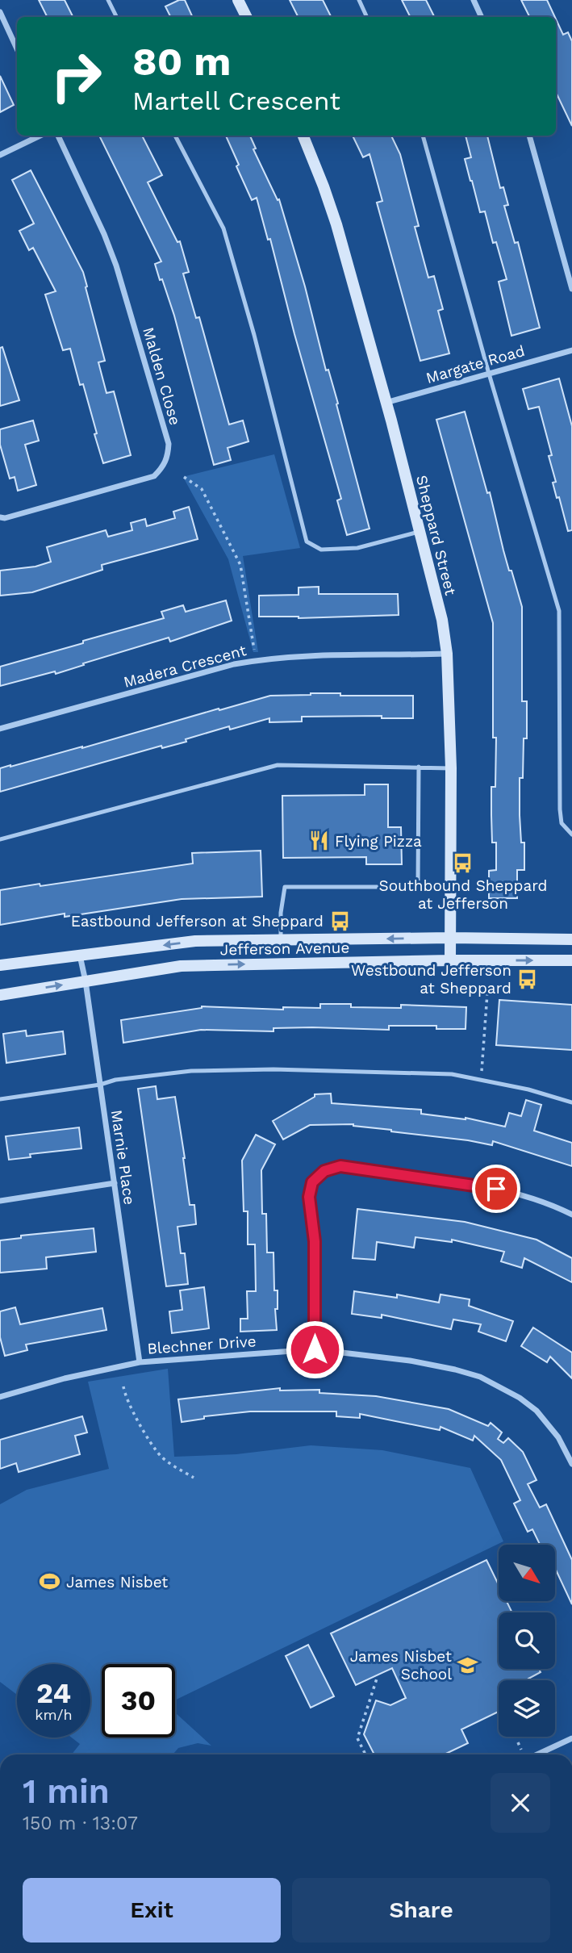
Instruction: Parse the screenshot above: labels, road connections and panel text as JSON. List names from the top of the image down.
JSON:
{
  "streets": {
    "street": [
      "Margate Road",
      "Malden Close",
      "Sheppard Street",
      "Madera Crescent",
      "Jefferson Avenue",
      "Marnie Place",
      "Blechner Drive"
    ]
  },
  "crossings": [
    ["Margate Road", "Sheppard Street"],
    ["Sheppard Street", "Madera Crescent"],
    ["Sheppard Street", "Jefferson Avenue"],
    ["Jefferson Avenue", "Marnie Place"],
    ["Marnie Place", "Blechner Drive"]
  ],
  "places": {
    "restaurant": ["Flying Pizza"],
    "bus stop": ["Southbound Sheppard at Jefferson", "Eastbound Jefferson at Sheppard", "Westbound Jefferson at Sheppard"],
    "sports": ["James Nisbet"],
    "school or university": ["James Nisbet School"]
  },
  "north": "bottom right",
  "page": {
    "turn": ["80 m", "Martell Crescent"],
    "speed": "24 km/h",
    "limit": "30",
    "heading": ["1 min", "150 m · 13:07"],
    "buttons": ["Exit", "Share"]
  }
}
